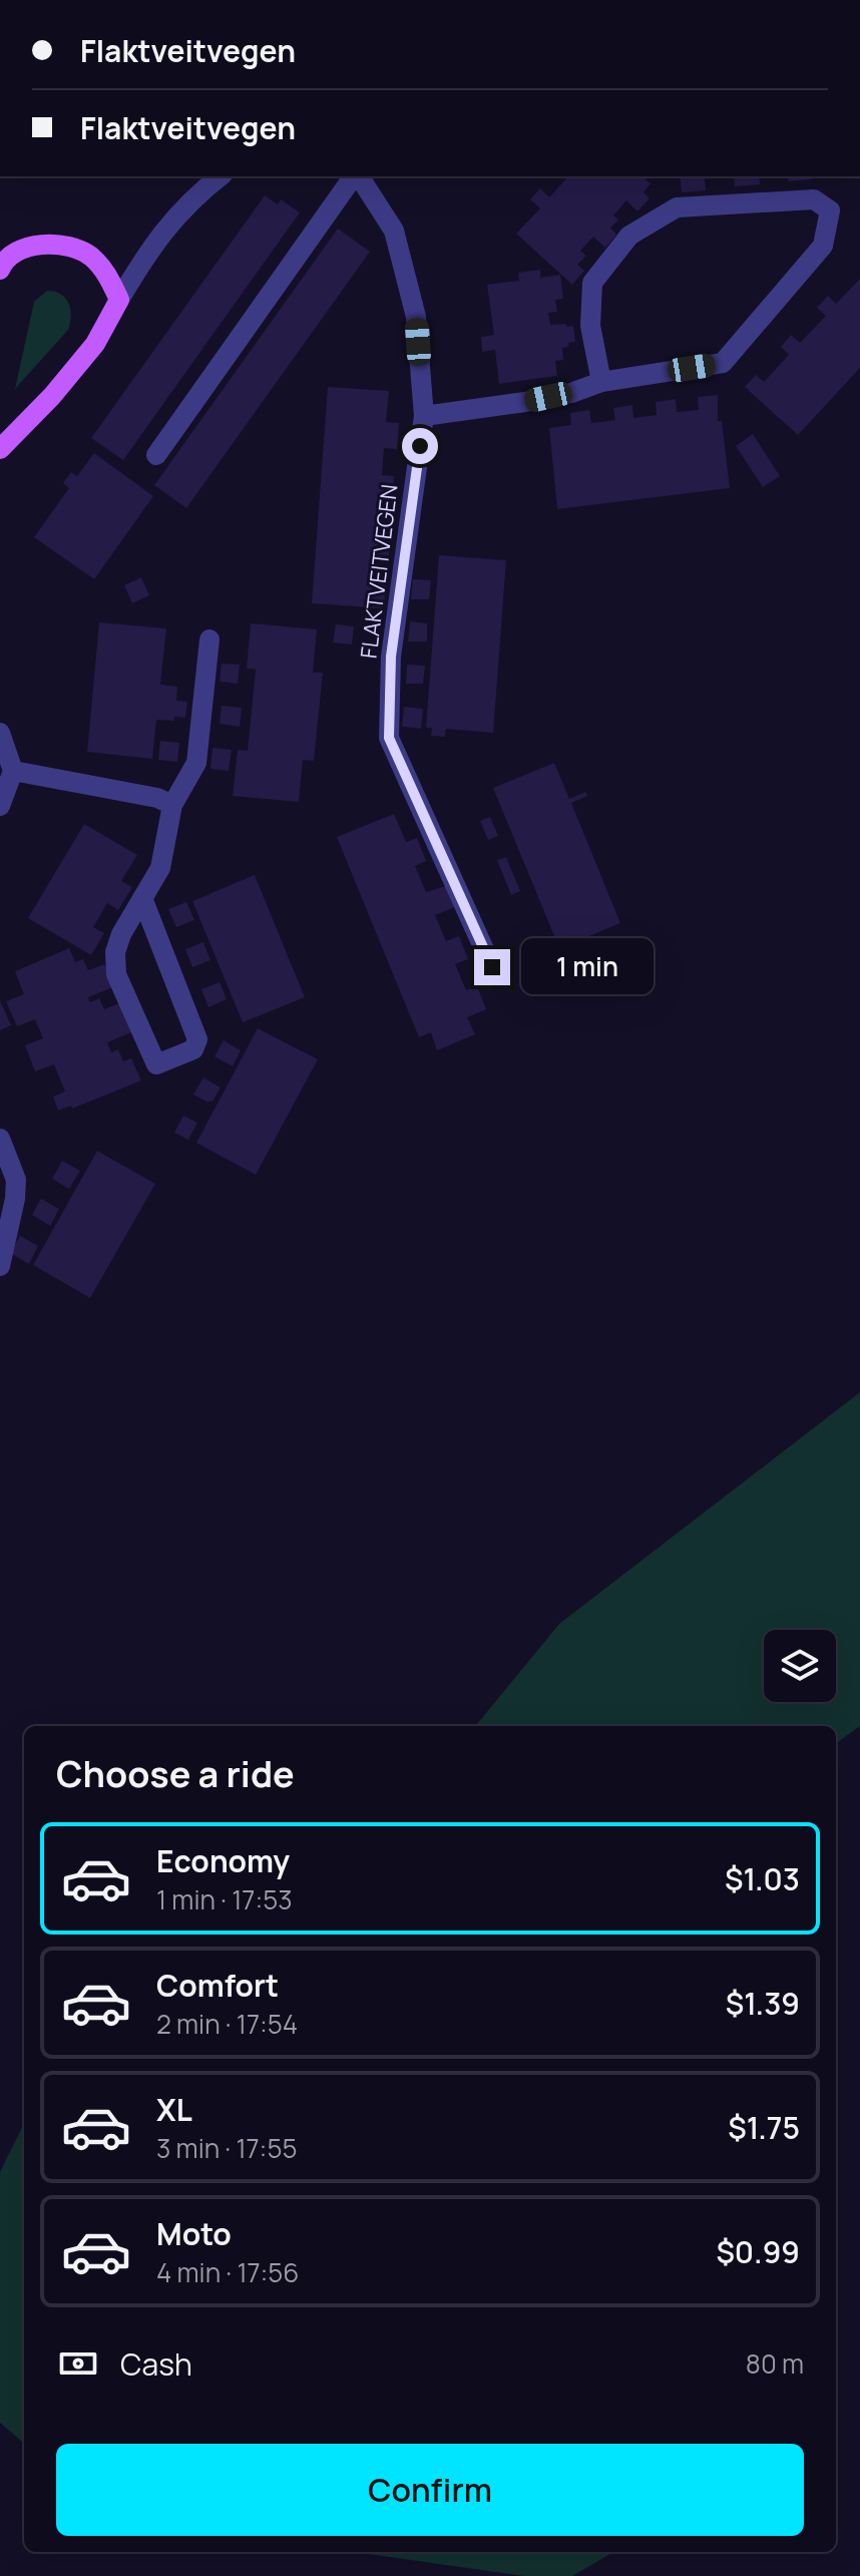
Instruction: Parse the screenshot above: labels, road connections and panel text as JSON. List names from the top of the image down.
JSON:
{
  "streets": {
    "street": ["FLAKTVEITVEGEN"]
  },
  "page": {
    "banner": ["Flaktveitvegen", "Flaktveitvegen"],
    "bubble": "1 min",
    "heading": "Choose a ride",
    "list": [
      {
        "name": "Economy",
        "note": "1 min · 17:53",
        "value": "$1.03"
      },
      {
        "name": "Comfort",
        "note": "2 min · 17:54",
        "value": "$1.39"
      },
      {
        "name": "XL",
        "note": "3 min · 17:55",
        "value": "$1.75"
      },
      {
        "name": "Moto",
        "note": "4 min · 17:56",
        "value": "$0.99"
      }
    ],
    "pay": ["Cash", "80 m"],
    "buttons": "Confirm"
  }
}
